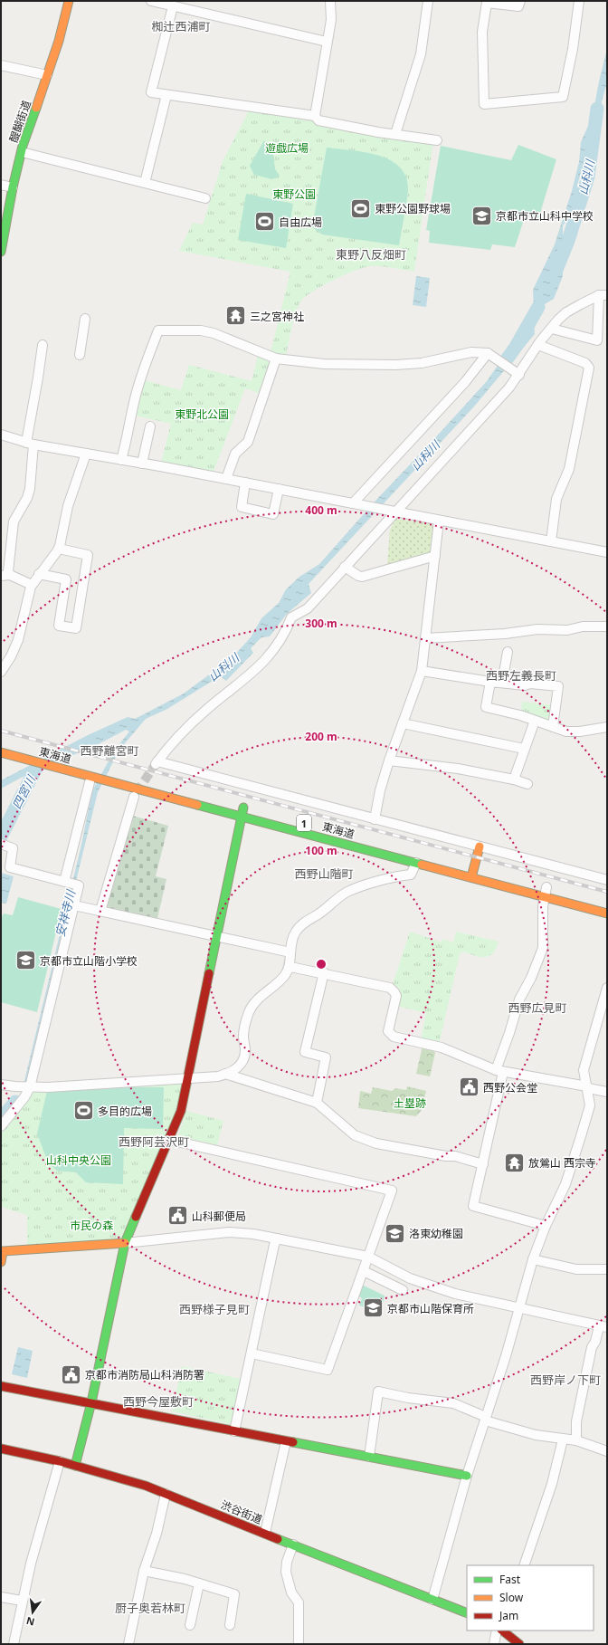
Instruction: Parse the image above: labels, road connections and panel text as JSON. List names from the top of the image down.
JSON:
{
  "streets": {
    "main road": [
      "醍醐街道",
      "東海道",
      "1",
      "渋谷街道"
    ]
  },
  "districts": [
    "椥辻西浦町",
    "東野八反畑町",
    "西野左義長町",
    "西野離宮町",
    "西野山階町",
    "西野広見町",
    "西野阿芸沢町",
    "西野様子見町",
    "西野岸ノ下町",
    "西野今屋敷町",
    "厨子奥若林町"
  ],
  "water": ["山科川", "四宮川", "安祥寺川"],
  "parks": [
    "遊戯広場",
    "東野公園",
    "東野北公園",
    "土塁跡",
    "山科中央公園",
    "市民の森"
  ],
  "places": {
    "sports": ["東野公園野球場", "自由広場", "多目的広場"],
    "school or university": [
      "京都市立山科中学校",
      "京都市立山階小学校",
      "洛東幼稚園",
      "京都市山階保育所"
    ],
    "temple": ["三之宮神社", "放鶯山 西宗寺"],
    "public building": ["西野公会堂", "山科郵便局", "京都市消防局山科消防署"]
  },
  "legend": ["Fast", "Slow", "Jam"],
  "north": "bottom",
  "rings": [
    "400 m",
    "300 m",
    "200 m",
    "100 m"
  ]
}
